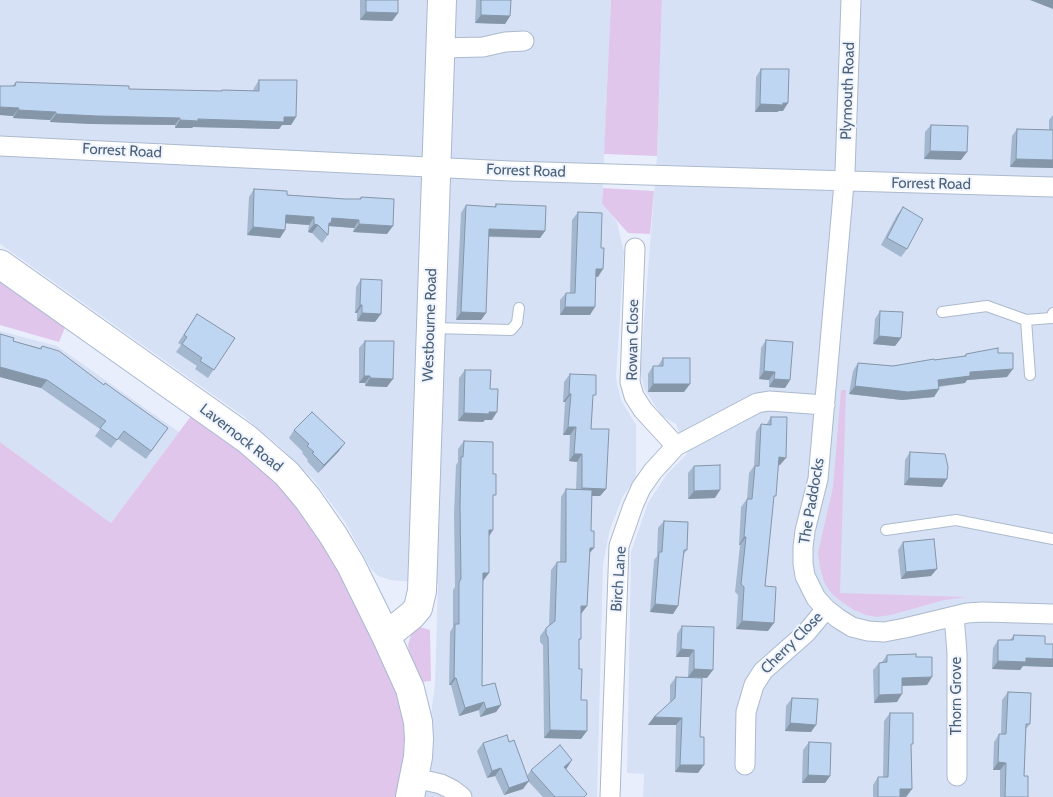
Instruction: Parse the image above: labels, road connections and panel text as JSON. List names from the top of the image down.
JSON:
{
  "streets": {
    "main road": ["Westbourne Road", "Lavernock Road"],
    "street": [
      "Plymouth Road",
      "Forrest Road",
      "Rowan Close",
      "The Paddocks",
      "Birch Lane",
      "Cherry Close",
      "Thorn Grove"
    ]
  },
  "crossings": [
    ["Plymouth Road", "Forrest Road"],
    ["Plymouth Road", "The Paddocks"],
    ["Forrest Road", "Westbourne Road"],
    ["Forrest Road", "The Paddocks"],
    ["Westbourne Road", "Lavernock Road"],
    ["Rowan Close", "Birch Lane"],
    ["The Paddocks", "Birch Lane"],
    ["The Paddocks", "Cherry Close"],
    ["The Paddocks", "Thorn Grove"]
  ]
}
